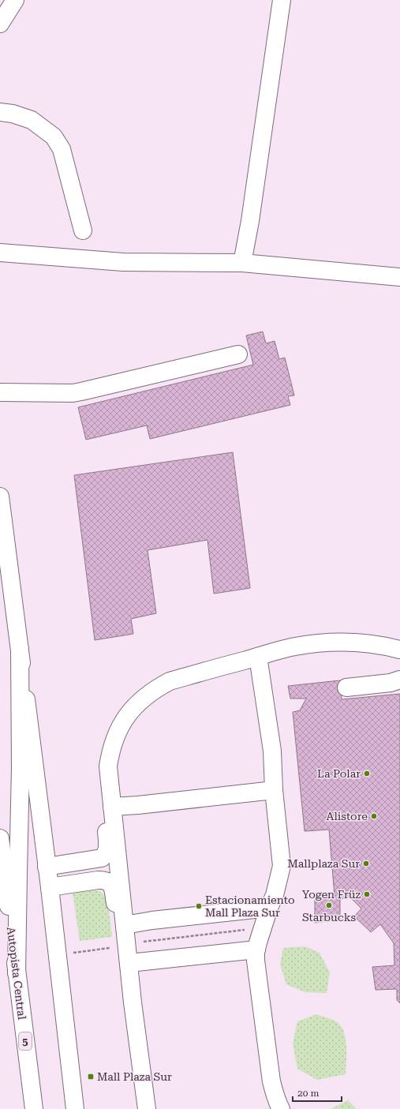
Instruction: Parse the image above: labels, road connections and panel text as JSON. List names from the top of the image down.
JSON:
{
  "streets": {
    "main road": ["Autopista Central", "5"]
  },
  "places": {
    "other": [
      "La Polar",
      "Alistore",
      "Mallplaza Sur",
      "Yogen Früz",
      "Starbucks",
      "Estacionamiento Mall Plaza Sur"
    ],
    "transit": ["Mall Plaza Sur"]
  },
  "scale_bar": "20 m"
}
